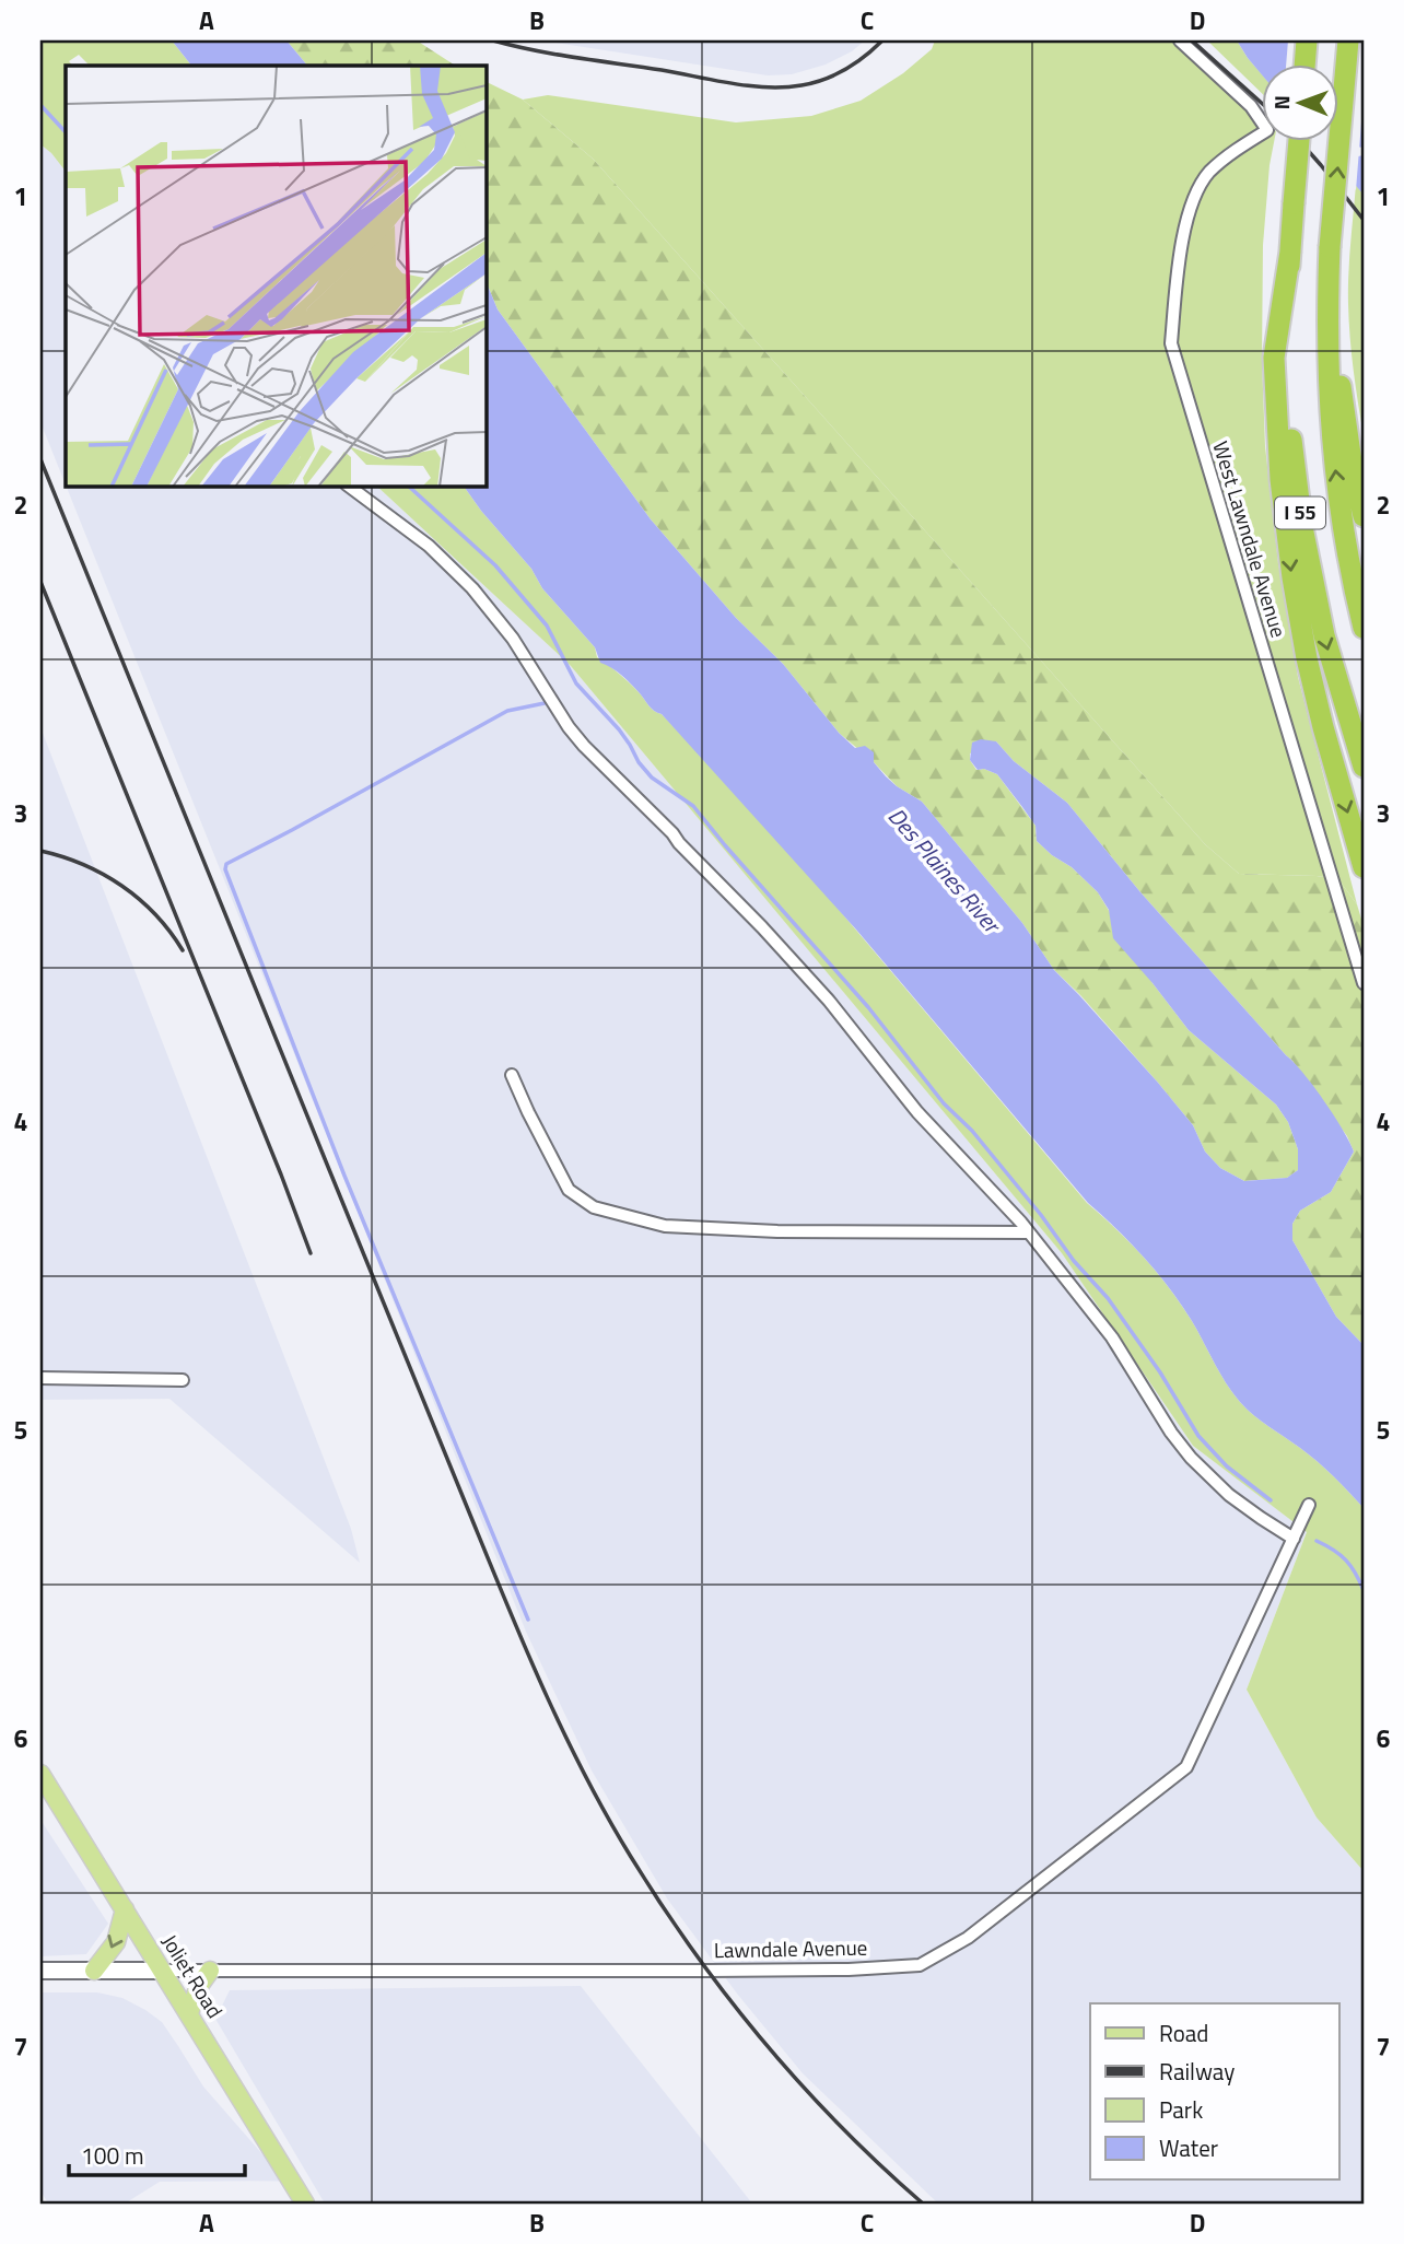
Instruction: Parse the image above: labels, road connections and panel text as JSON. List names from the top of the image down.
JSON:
{
  "streets": {
    "highway": ["I 55"],
    "main road": ["Joliet Road"],
    "street": ["West Lawndale Avenue", "Lawndale Avenue"]
  },
  "crossings": [
    ["Lawndale Avenue", "Joliet Road"]
  ],
  "water": ["Des Plaines River"],
  "legend": [
    "Road",
    "Railway",
    "Park",
    "Water"
  ],
  "scale_bar": "100 m",
  "north": "left",
  "grid": {
    "columns": [
      "A",
      "B",
      "C",
      "D"
    ],
    "rows": [
      "1",
      "2",
      "3",
      "4",
      "5",
      "6",
      "7"
    ]
  }
}
